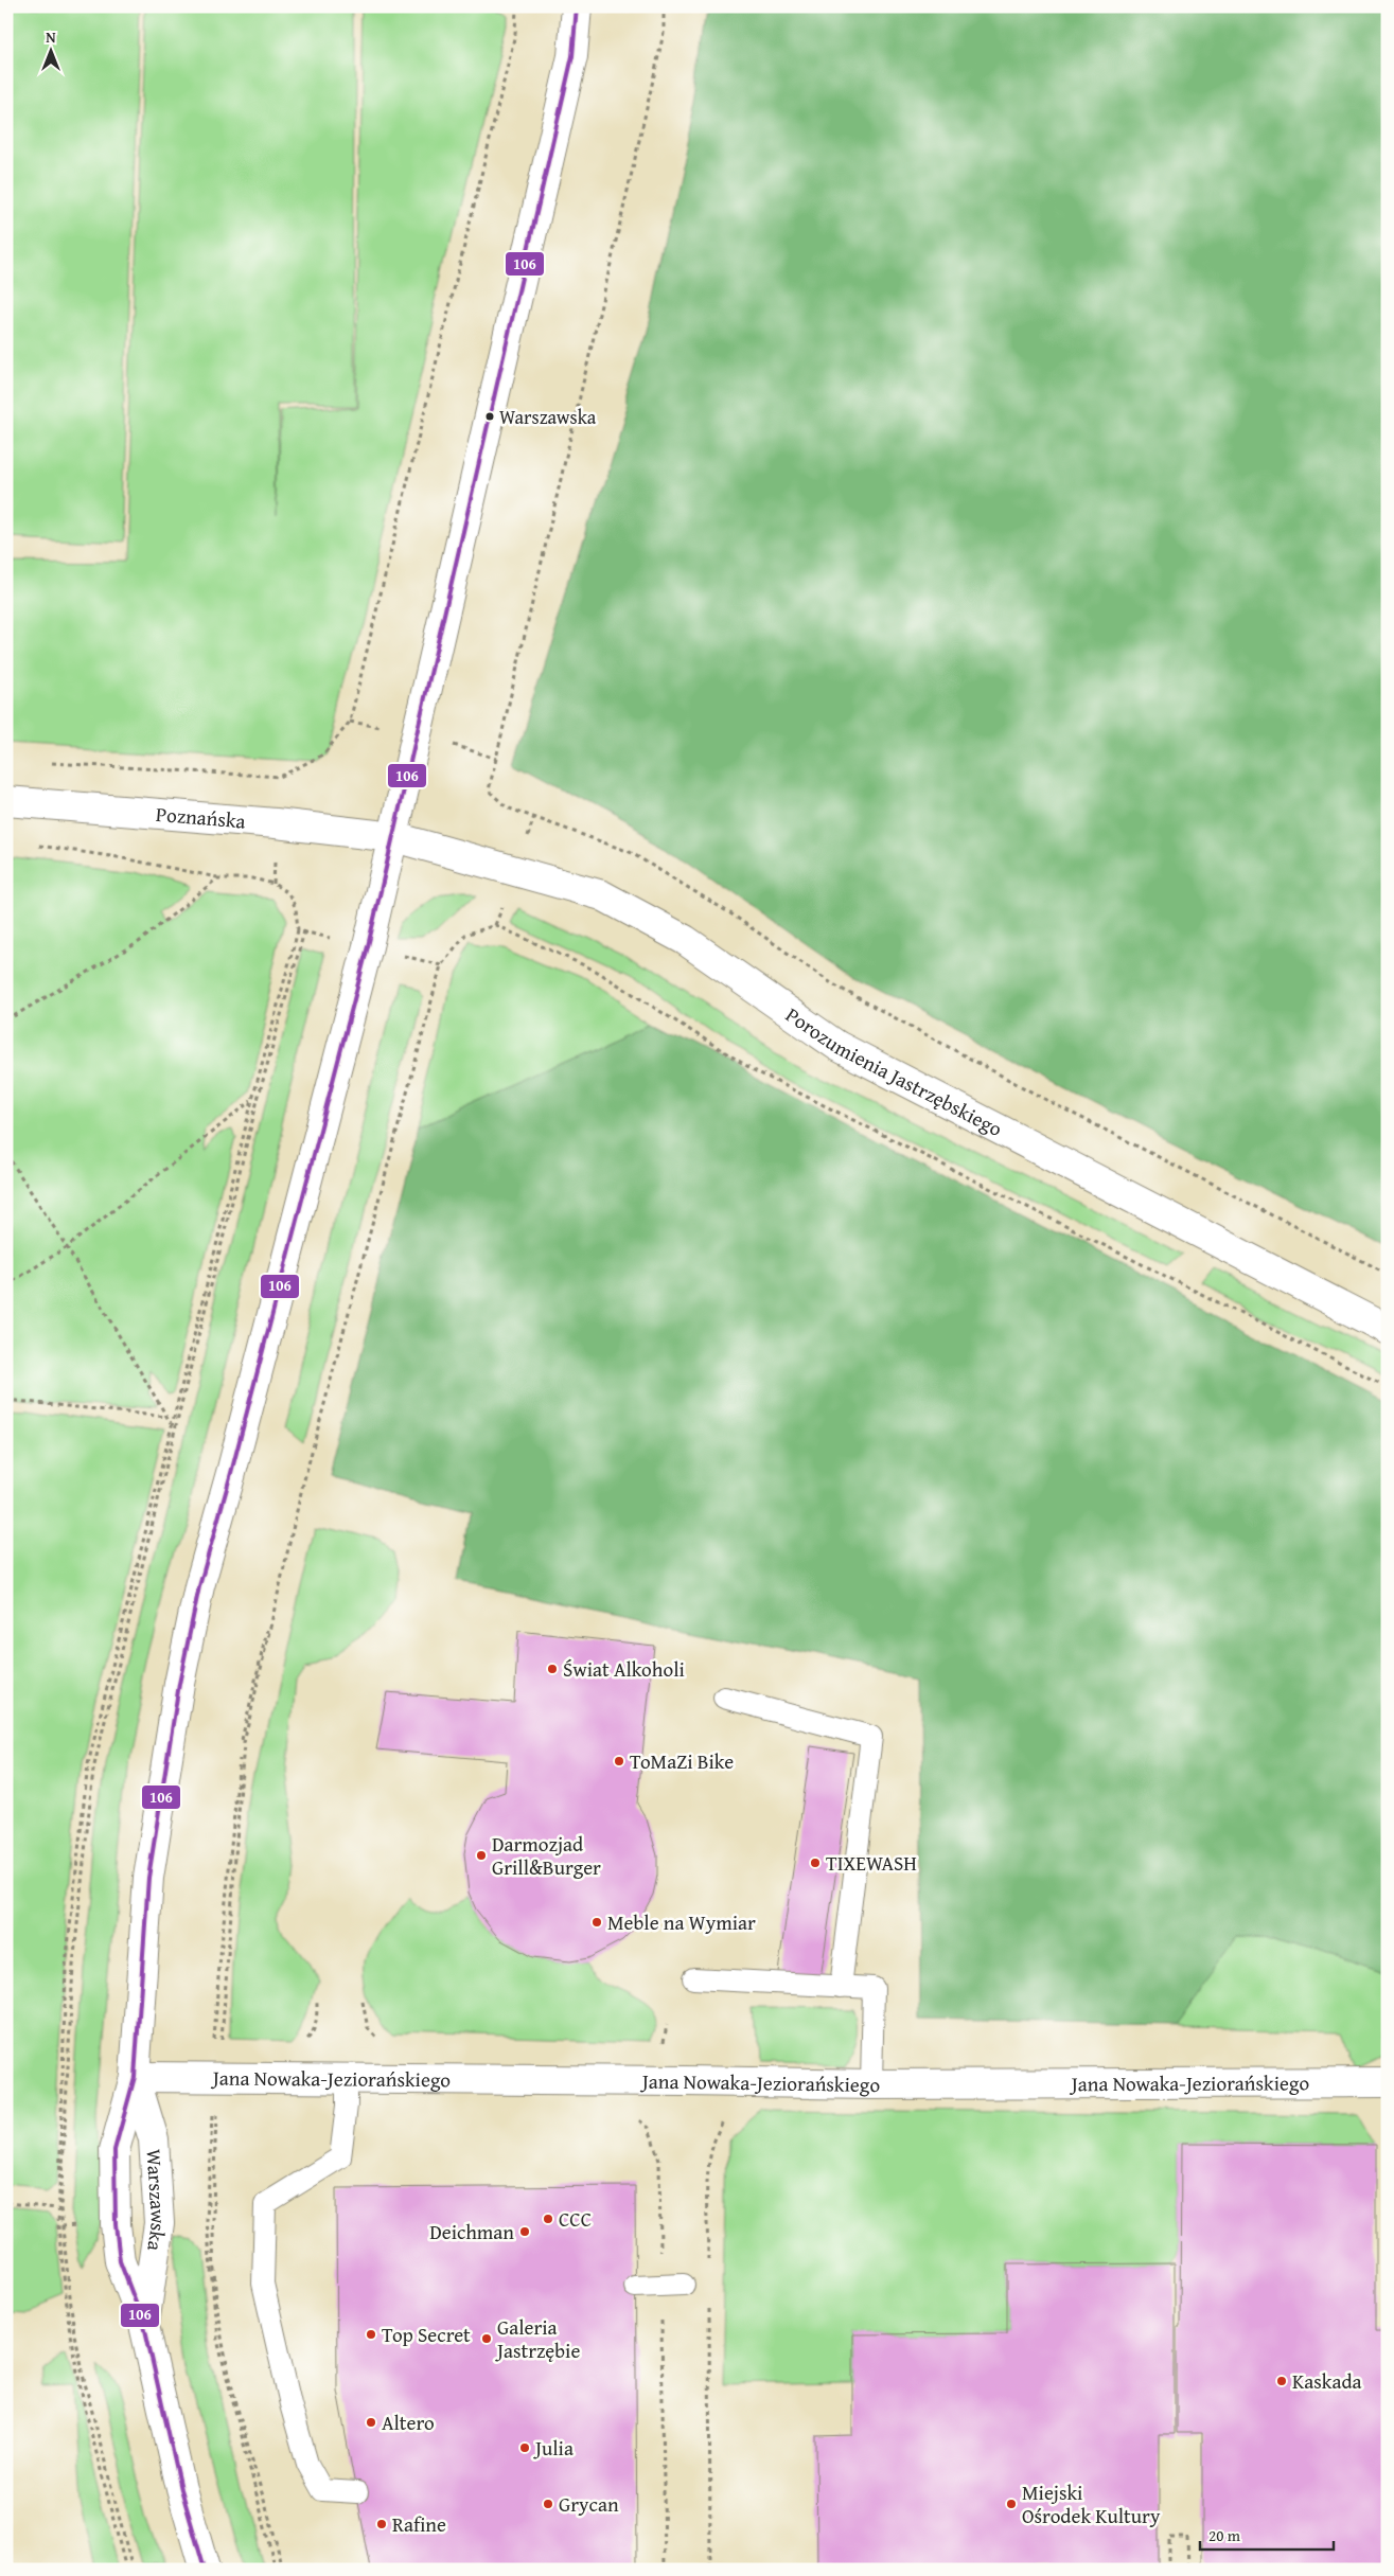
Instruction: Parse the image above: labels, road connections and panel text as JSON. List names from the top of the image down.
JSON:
{
  "streets": {
    "street": [
      "Poznańska",
      "Porozumienia Jastrzębskiego",
      "Jana Nowaka-Jeziorańskiego",
      "Warszawska"
    ]
  },
  "crossings": [
    ["Poznańska", "Porozumienia Jastrzębskiego"],
    ["Poznańska", "Warszawska"],
    ["Porozumienia Jastrzębskiego", "Warszawska"],
    ["Jana Nowaka-Jeziorańskiego", "Warszawska"]
  ],
  "places": [
    "Warszawska",
    "Świat Alkoholi",
    "ToMaZi Bike",
    "Darmozjad Grill&Burger",
    "TIXEWASH",
    "Meble na Wymiar",
    "CCC",
    "Deichman",
    "Top Secret",
    "Galeria Jastrzębie",
    "Kaskada",
    "Altero",
    "Julia",
    "Grycan",
    "Miejski Ośrodek Kultury",
    "Rafine"
  ],
  "lines": ["transit line 106"],
  "scale_bar": "20 m",
  "north": "top"
}
